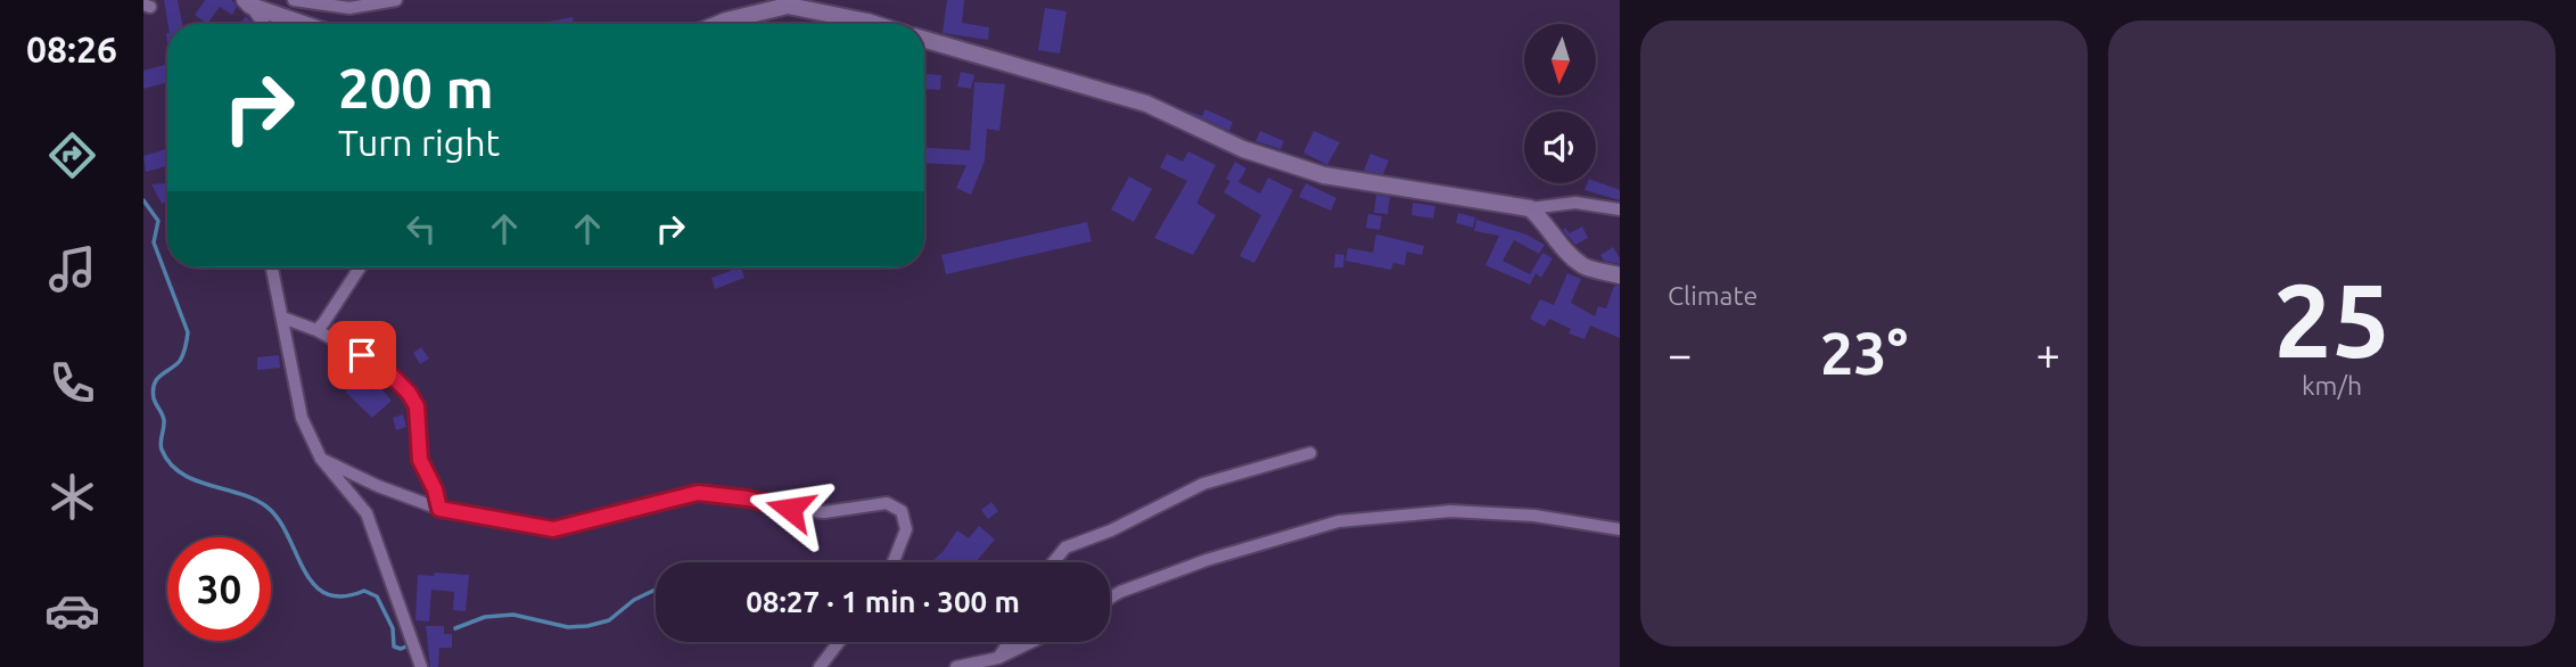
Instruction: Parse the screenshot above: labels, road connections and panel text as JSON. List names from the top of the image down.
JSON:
{
  "north": "bottom",
  "page": {
    "tabs": "08:26",
    "tile": [
      "Climate",
      ["25", "km/h"]
    ],
    "turn": ["200 m", "Turn right"],
    "heat": ["−", "23°", "+"],
    "limit": "30",
    "trip": "08:27 · 1 min · 300 m"
  }
}
